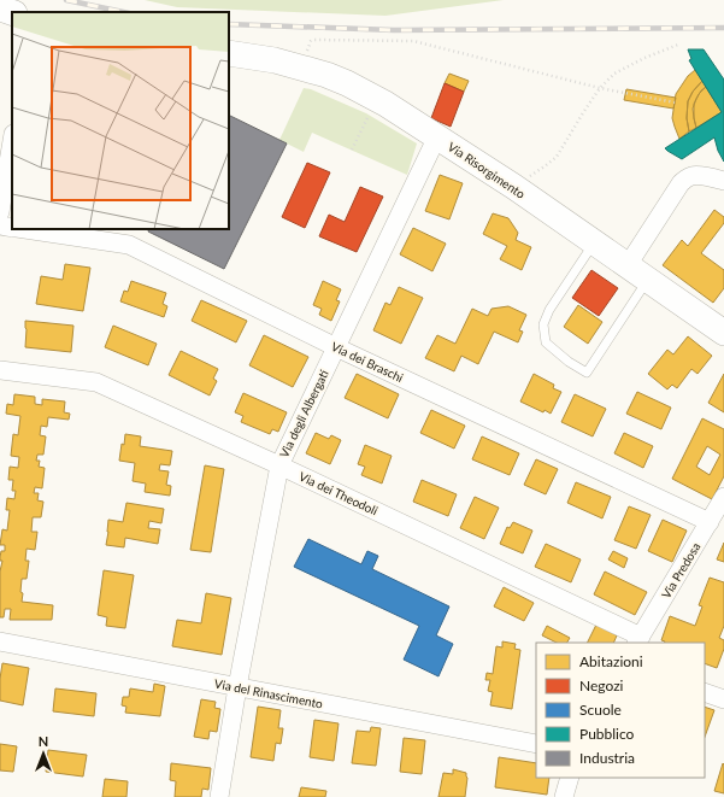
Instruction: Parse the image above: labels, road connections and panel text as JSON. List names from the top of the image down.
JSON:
{
  "streets": {
    "main road": ["Via Risorgimento"],
    "street": [
      "Via dei Braschi",
      "Via degli Albergati",
      "Via dei Theodoli",
      "Via Predosa",
      "Via del Rinascimento"
    ]
  },
  "crossings": [
    ["Via Risorgimento", "Via degli Albergati"],
    ["Via dei Braschi", "Via degli Albergati"],
    ["Via dei Braschi", "Via Predosa"],
    ["Via degli Albergati", "Via dei Theodoli"],
    ["Via degli Albergati", "Via del Rinascimento"],
    ["Via dei Theodoli", "Via Predosa"]
  ],
  "legend": [
    "Abitazioni",
    "Negozi",
    "Scuole",
    "Pubblico",
    "Industria"
  ],
  "north": "top"
}
